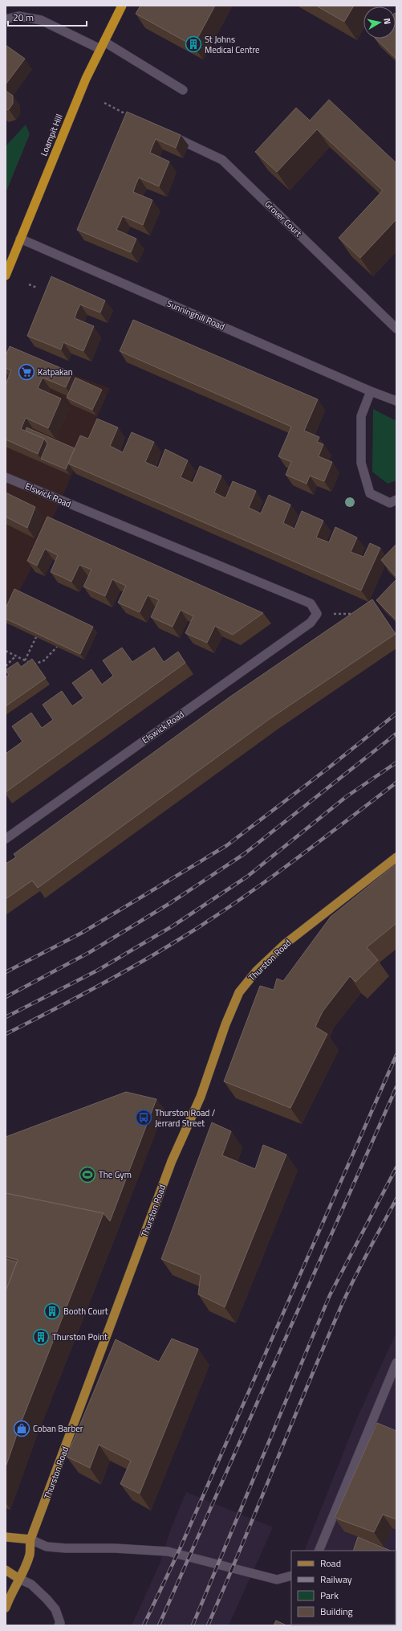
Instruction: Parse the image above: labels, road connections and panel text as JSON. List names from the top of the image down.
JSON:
{
  "streets": {
    "highway": ["Loampit Hill"],
    "main road": ["Thurston Road"],
    "street": ["Grover Court", "Sunninghill Road", "Elswick Road"]
  },
  "crossings": [
    ["Loampit Hill", "Sunninghill Road"]
  ],
  "places": {
    "building": ["St Johns Medical Centre", "Booth Court", "Thurston Point"],
    "supermarket": ["Katpakan"],
    "bus stop": ["Thurston Road / Jerrard Street"],
    "sports": ["The Gym"],
    "shop": ["Coban Barber"]
  },
  "legend": [
    "Road",
    "Railway",
    "Park",
    "Building"
  ],
  "scale_bar": "20 m",
  "north": "right"
}
